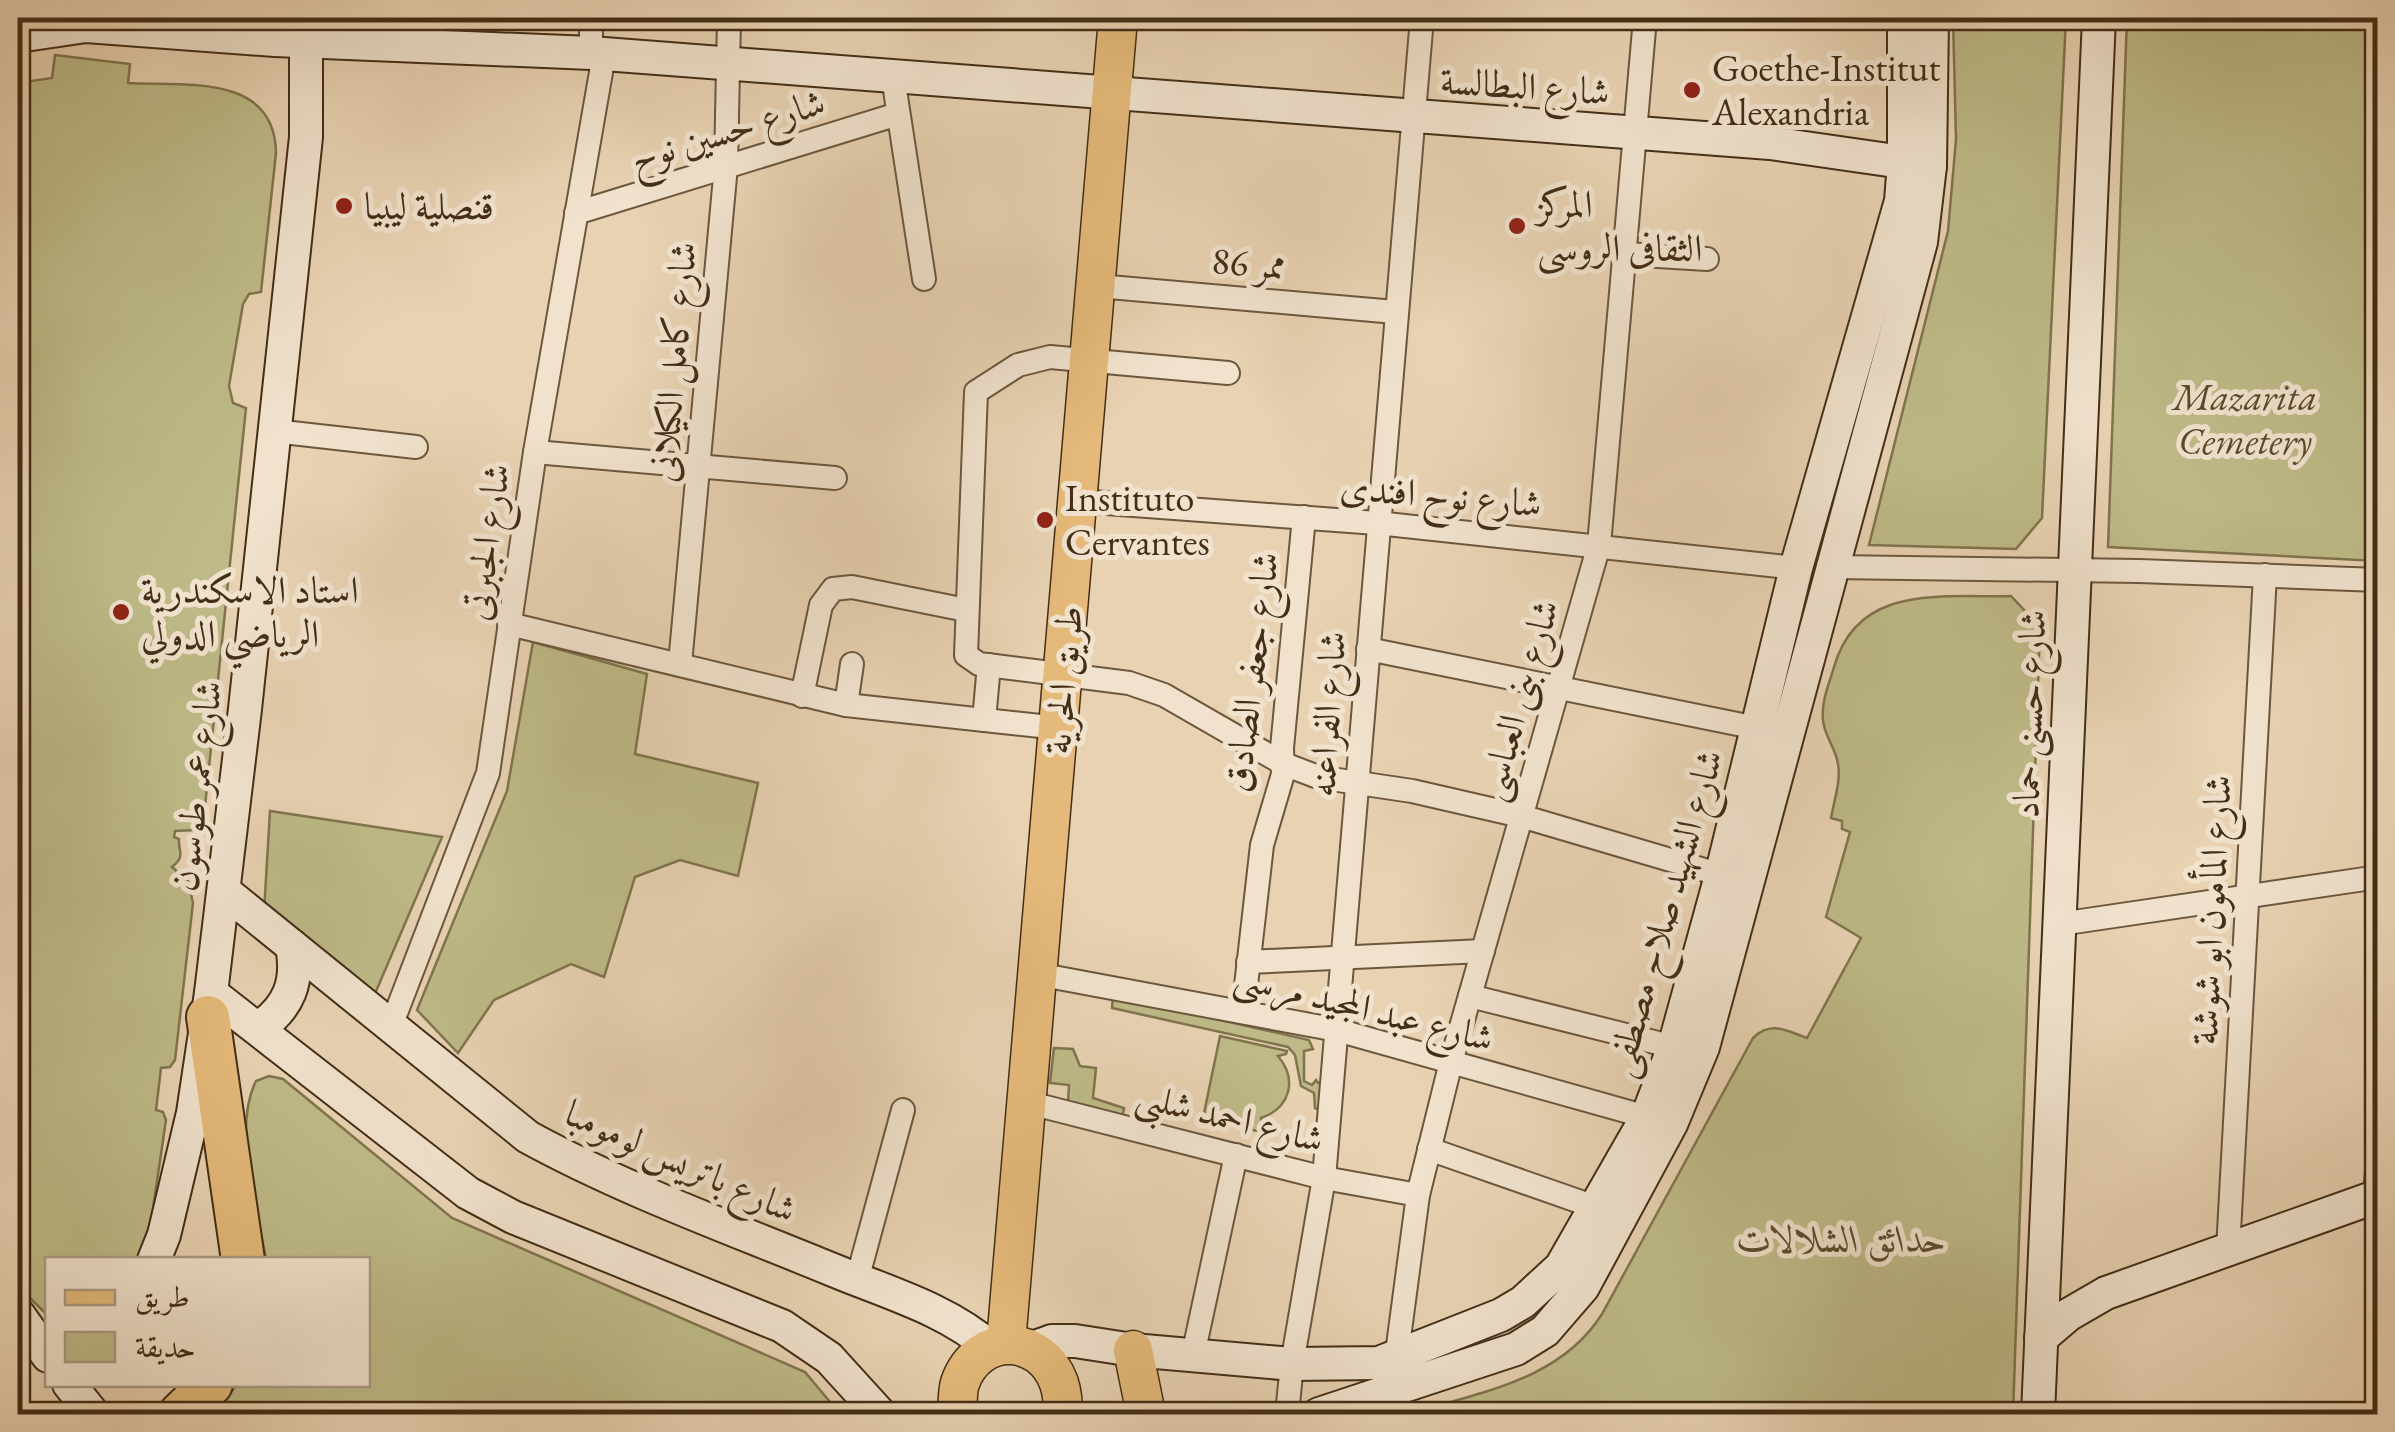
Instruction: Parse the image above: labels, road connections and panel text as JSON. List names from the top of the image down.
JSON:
{
  "streets": {
    "main road": [
      "شارع البطالسة",
      "طريق الحرية",
      "شارع حسنى حماد",
      "شارع عمر طوسون",
      "شارع الشهيد صلاح مصطفى",
      "شارع باتريس لومومبا"
    ],
    "street": [
      "شارع حسين نوح",
      "ممر 86",
      "شارع كامل الكيلانى",
      "شارع نوح افندى",
      "شارع الجبرتى",
      "شارع جعفر الصادق",
      "شارع بنى العباسى",
      "شارع الفراعنه",
      "شارع المأمون ابو شوشة",
      "شارع عبد المجيد مرسى",
      "شارع احمد شلبى"
    ]
  },
  "crossings": [
    ["شارع البطالسة", "شارع كامل الكيلانى"],
    ["شارع البطالسة", "شارع الجبرتى"],
    ["شارع البطالسة", "طريق الحرية"],
    ["شارع البطالسة", "شارع بنى العباسى"],
    ["شارع البطالسة", "شارع الفراعنه"],
    ["شارع البطالسة", "شارع عمر طوسون"],
    ["شارع البطالسة", "شارع الشهيد صلاح مصطفى"],
    ["شارع حسين نوح", "شارع كامل الكيلانى"],
    ["شارع حسين نوح", "شارع الجبرتى"],
    ["ممر 86", "طريق الحرية"],
    ["ممر 86", "شارع الفراعنه"],
    ["شارع نوح افندى", "شارع جعفر الصادق"],
    ["شارع نوح افندى", "طريق الحرية"],
    ["شارع نوح افندى", "شارع بنى العباسى"],
    ["شارع نوح افندى", "شارع الفراعنه"],
    ["شارع نوح افندى", "شارع الشهيد صلاح مصطفى"],
    ["شارع الجبرتى", "شارع باتريس لومومبا"],
    ["شارع جعفر الصادق", "شارع عبد المجيد مرسى"],
    ["طريق الحرية", "شارع الشهيد صلاح مصطفى"],
    ["طريق الحرية", "شارع عبد المجيد مرسى"],
    ["طريق الحرية", "شارع احمد شلبى"],
    ["طريق الحرية", "شارع باتريس لومومبا"],
    ["شارع بنى العباسى", "شارع الشهيد صلاح مصطفى"],
    ["شارع بنى العباسى", "شارع عبد المجيد مرسى"],
    ["شارع بنى العباسى", "شارع احمد شلبى"],
    ["شارع الفراعنه", "شارع الشهيد صلاح مصطفى"],
    ["شارع الفراعنه", "شارع عبد المجيد مرسى"],
    ["شارع الفراعنه", "شارع احمد شلبى"],
    ["شارع عمر طوسون", "شارع باتريس لومومبا"],
    ["شارع الشهيد صلاح مصطفى", "شارع عبد المجيد مرسى"],
    ["شارع الشهيد صلاح مصطفى", "شارع باتريس لومومبا"]
  ],
  "parks": ["Mazarita Cemetery", "حدائق الشلالات"],
  "places": [
    "Goethe-Institut Alexandria",
    "قنصلية ليبيا",
    "المركز الثقافى الروسى",
    "Instituto Cervantes",
    "استاد الاسكندرية الرياضي الدولي"
  ],
  "legend": ["طريق", "حديقة"]
}
